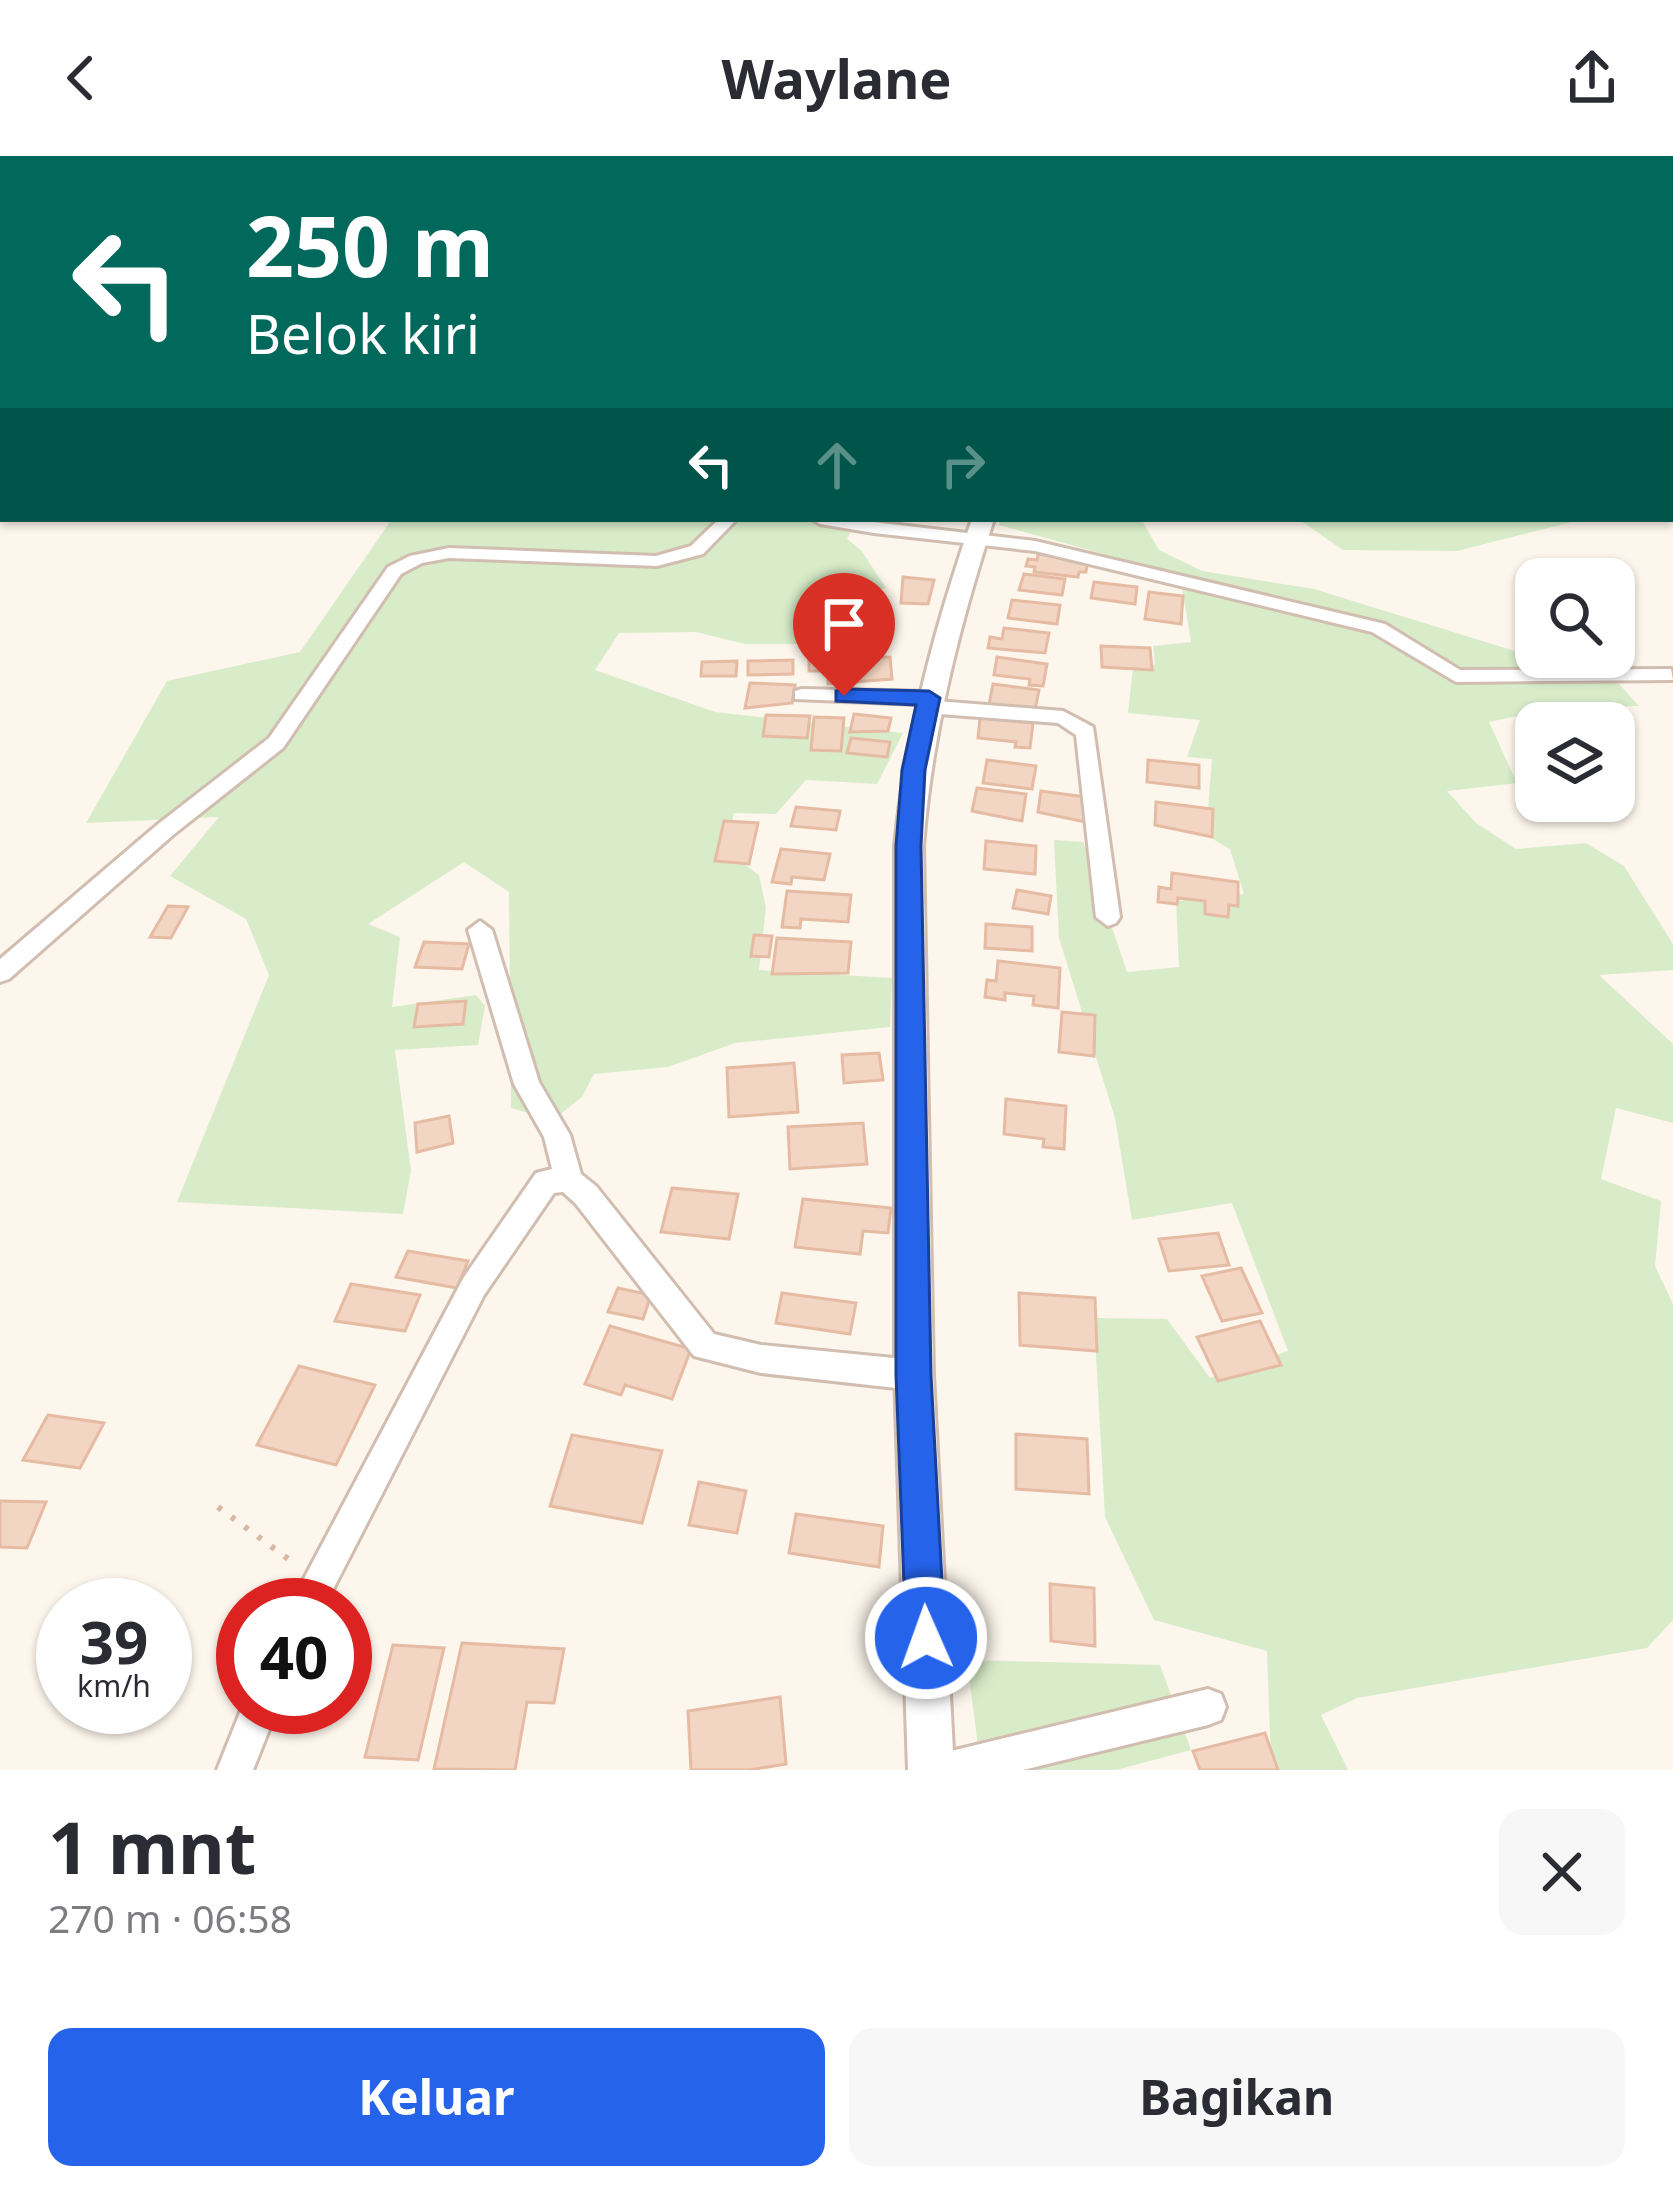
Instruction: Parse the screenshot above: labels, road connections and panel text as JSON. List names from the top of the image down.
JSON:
{
  "page": {
    "header": "Waylane",
    "turn": ["250 m", "Belok kiri"],
    "speed": "39 km/h",
    "limit": "40",
    "heading": ["1 mnt", "270 m · 06:58"],
    "buttons": ["Keluar", "Bagikan"]
  }
}
